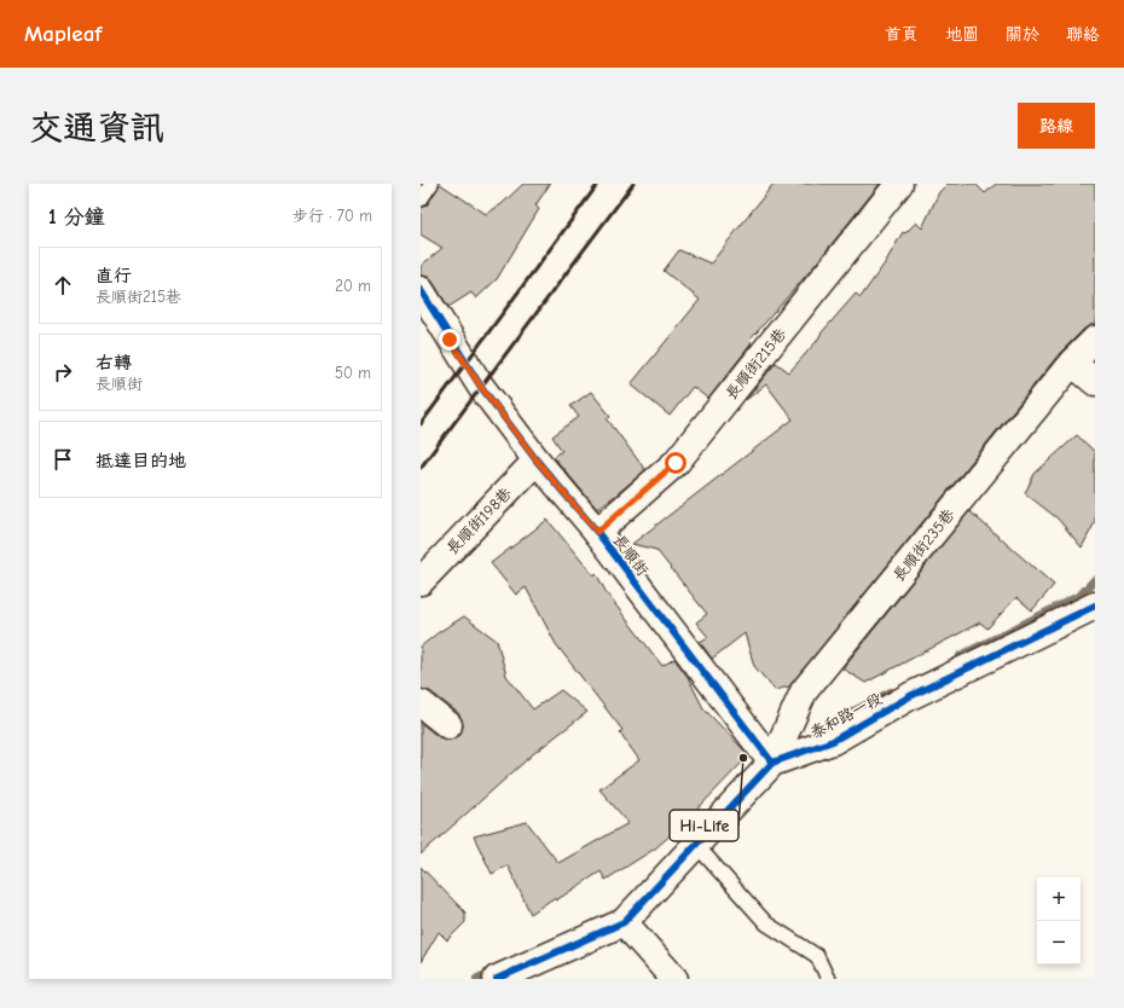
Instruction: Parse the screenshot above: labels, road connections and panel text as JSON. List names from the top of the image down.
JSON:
{
  "streets": {
    "street": [
      "長順街215巷",
      "長順街198巷",
      "長順街235巷",
      "長順街",
      "泰和路一段"
    ]
  },
  "crossings": [
    ["長順街215巷", "長順街"],
    ["長順街198巷", "長順街"],
    ["長順街235巷", "長順街"],
    ["長順街235巷", "泰和路一段"],
    ["長順街", "泰和路一段"]
  ],
  "places": ["Hi-Life"],
  "page": {
    "header": "Mapleaf",
    "nav": [
      "首頁",
      "地圖",
      "關於",
      "聯絡"
    ],
    "buttons": "路線",
    "title": "交通資訊",
    "heading": ["1 分鐘", "步行 · 70 m"],
    "list": [
      ["直行", "長順街215巷", "20 m"],
      ["右轉", "長順街", "50 m"],
      "抵達目的地"
    ],
    "map_buttons": ["+", "−"]
  }
}
